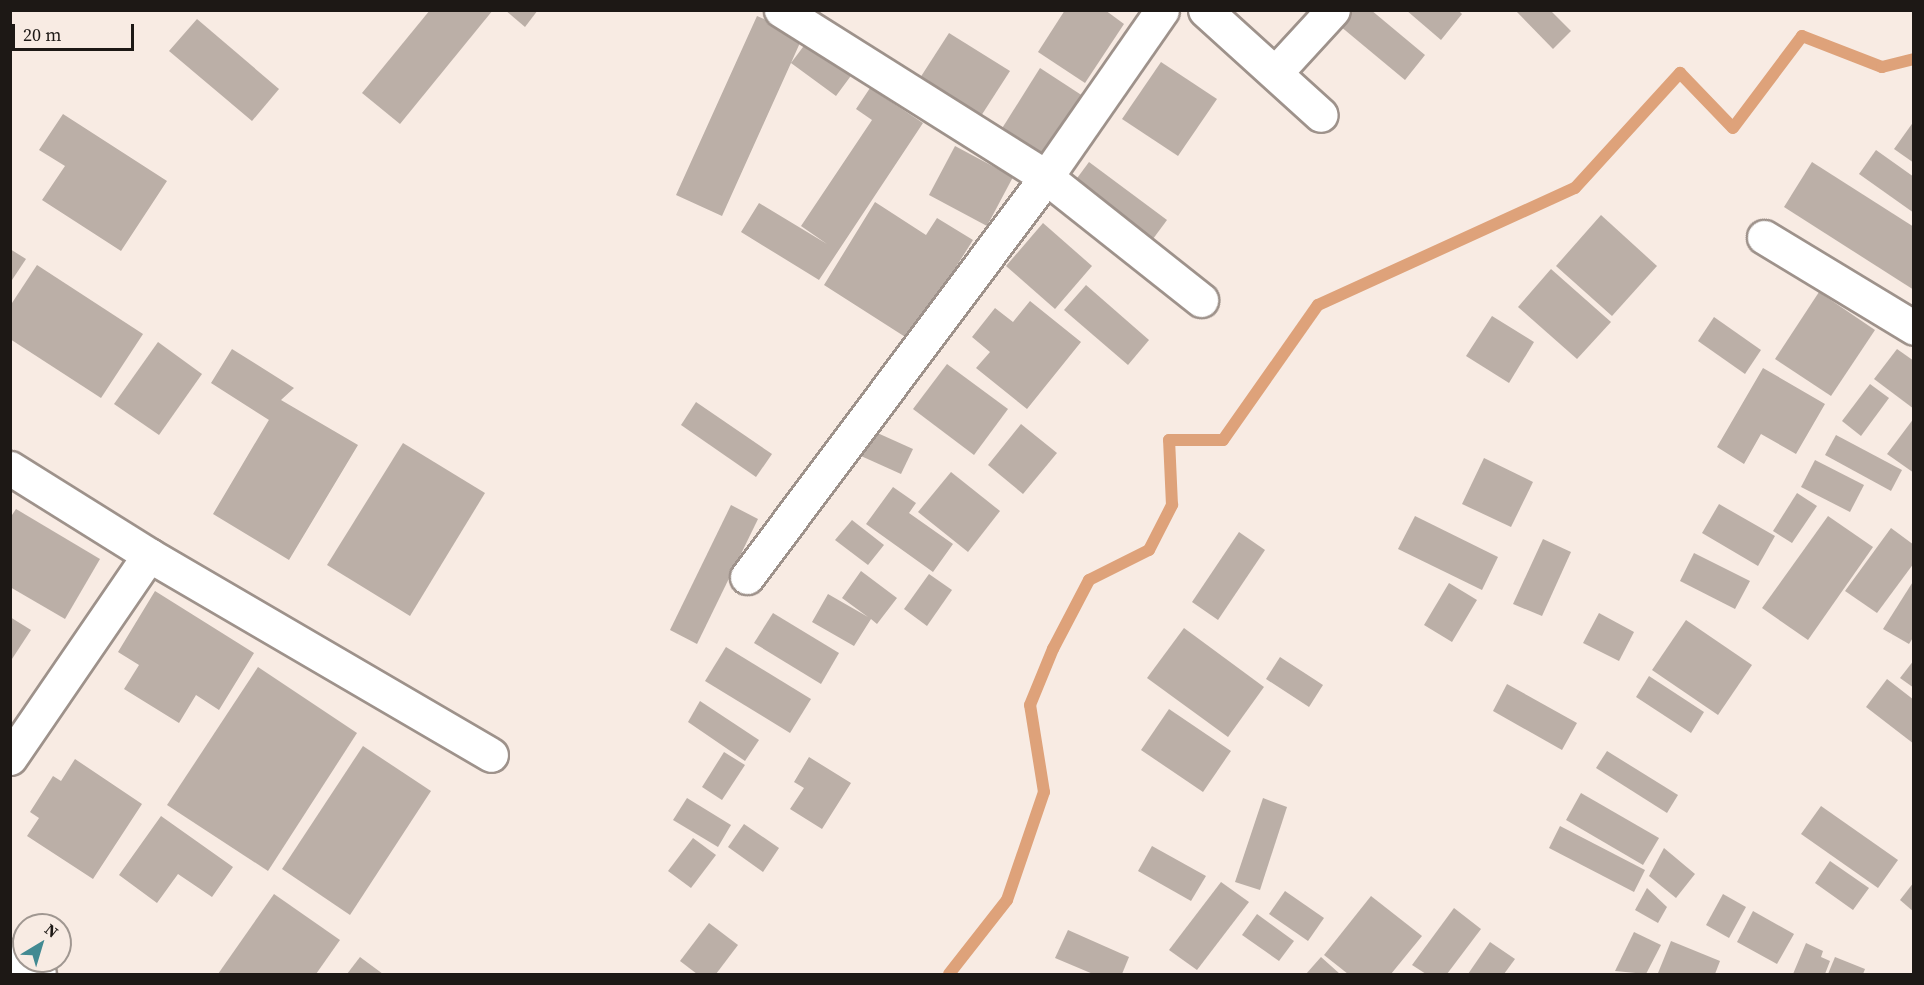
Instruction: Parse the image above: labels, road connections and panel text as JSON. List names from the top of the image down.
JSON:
{
  "scale_bar": "20 m",
  "north": "top right"
}
